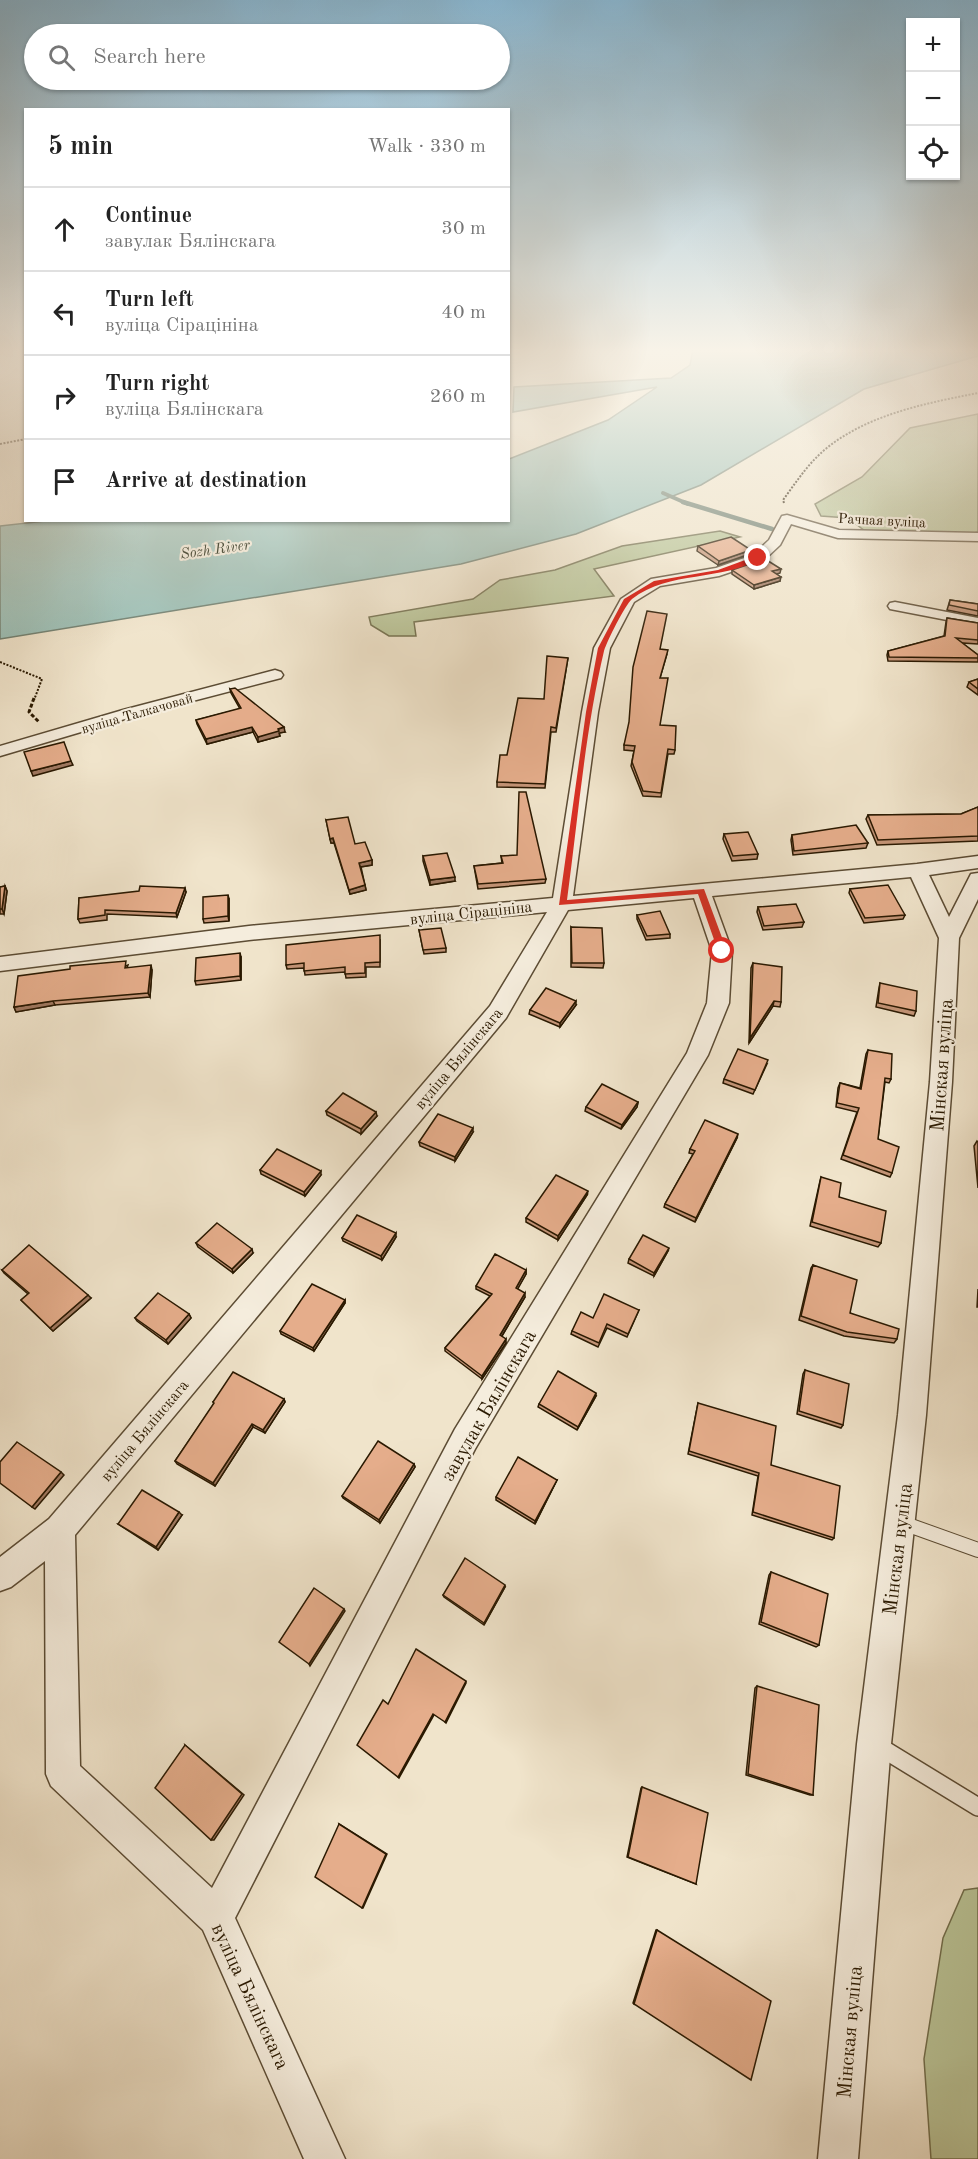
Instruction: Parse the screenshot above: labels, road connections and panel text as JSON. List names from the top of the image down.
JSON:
{
  "streets": {
    "street": [
      "Рачная вуліца",
      "вуліца Талкачовай",
      "вуліца Сірацініна",
      "вуліца Бялінскага",
      "Мінская вуліца",
      "завулак Бялінскага"
    ]
  },
  "crossings": [
    ["Рачная вуліца", "вуліца Бялінскага"],
    ["вуліца Сірацініна", "вуліца Бялінскага"],
    ["вуліца Сірацініна", "Мінская вуліца"],
    ["вуліца Сірацініна", "завулак Бялінскага"],
    ["вуліца Бялінскага", "завулак Бялінскага"]
  ],
  "water": ["Sozh River"],
  "page": {
    "map_buttons": ["+", "−"],
    "search": "Search here",
    "heading": ["5 min", "Walk · 330 m"],
    "list": [
      ["Continue", "завулак Бялінскага", "30 m"],
      ["Turn left", "вуліца Сірацініна", "40 m"],
      ["Turn right", "вуліца Бялінскага", "260 m"],
      "Arrive at destination"
    ]
  }
}
